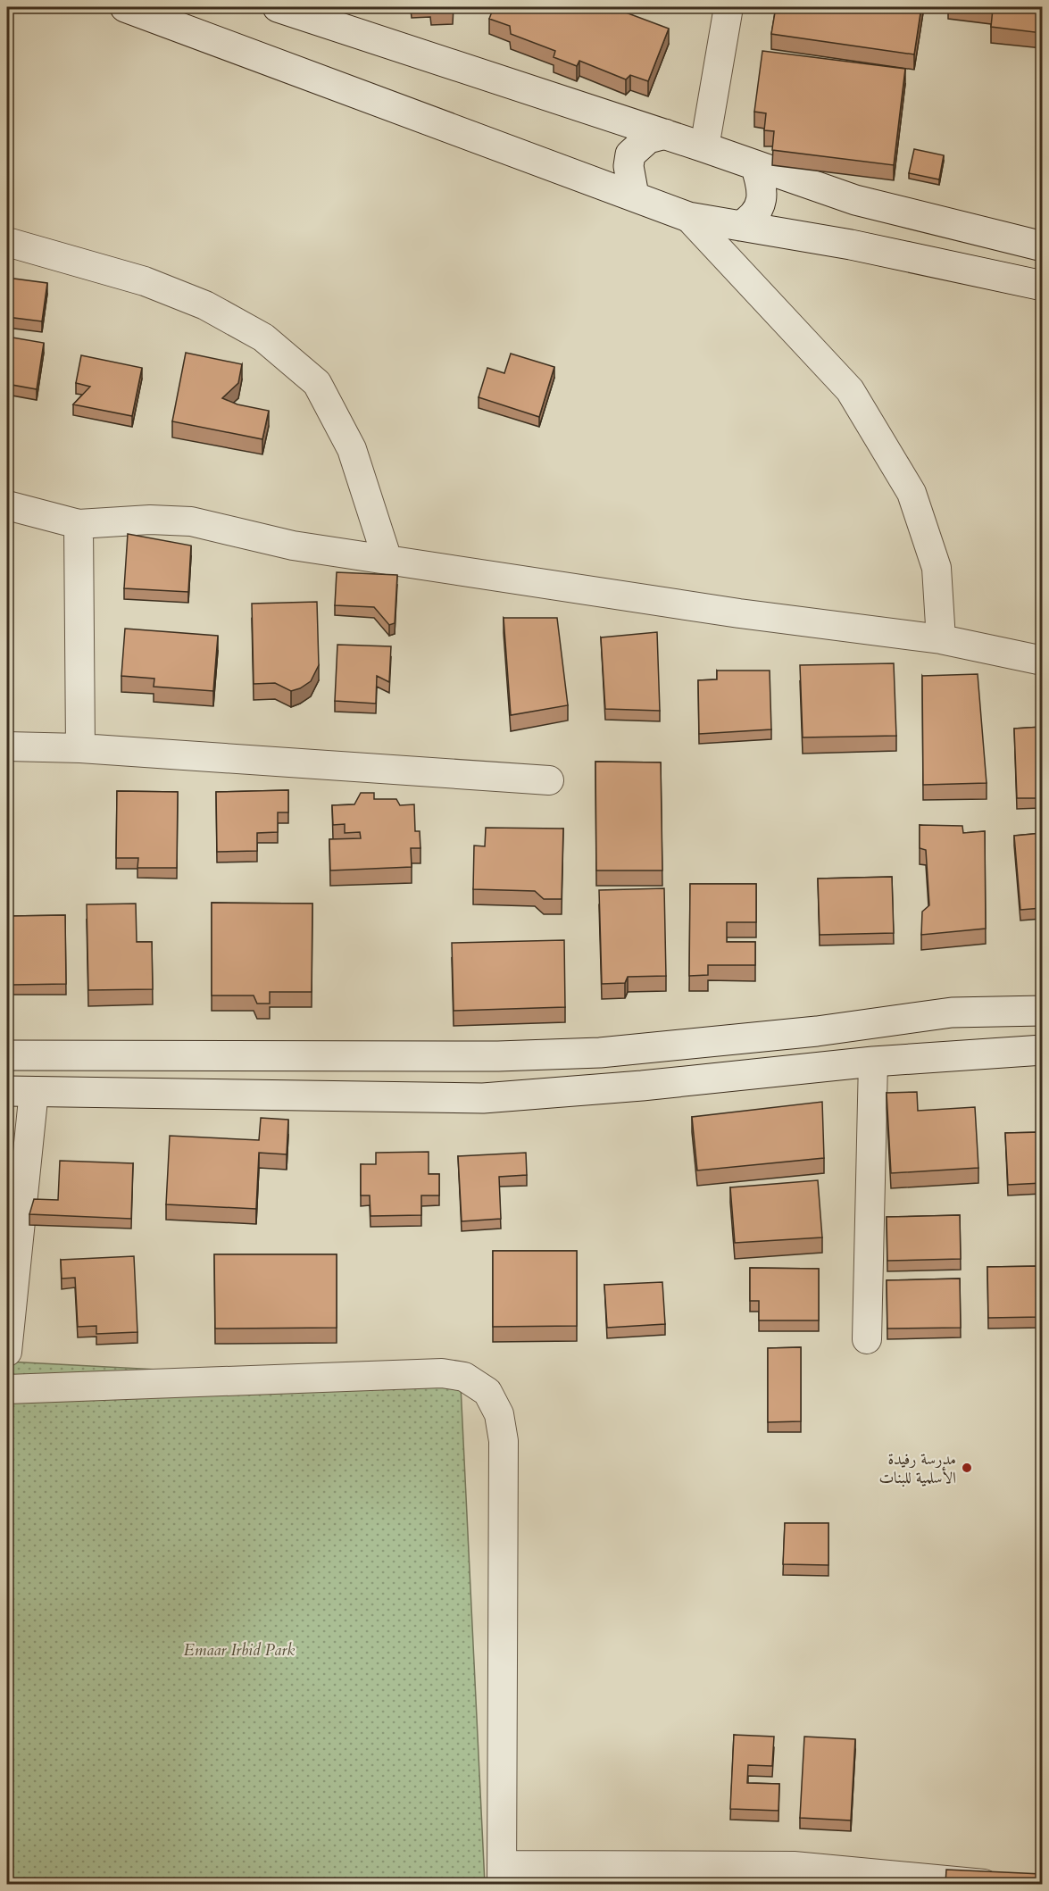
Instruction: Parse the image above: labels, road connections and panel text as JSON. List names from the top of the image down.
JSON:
{
  "parks": ["Emaar Irbid Park"],
  "places": ["مدرسة رفيدة الأسلمية للبنات"]
}
